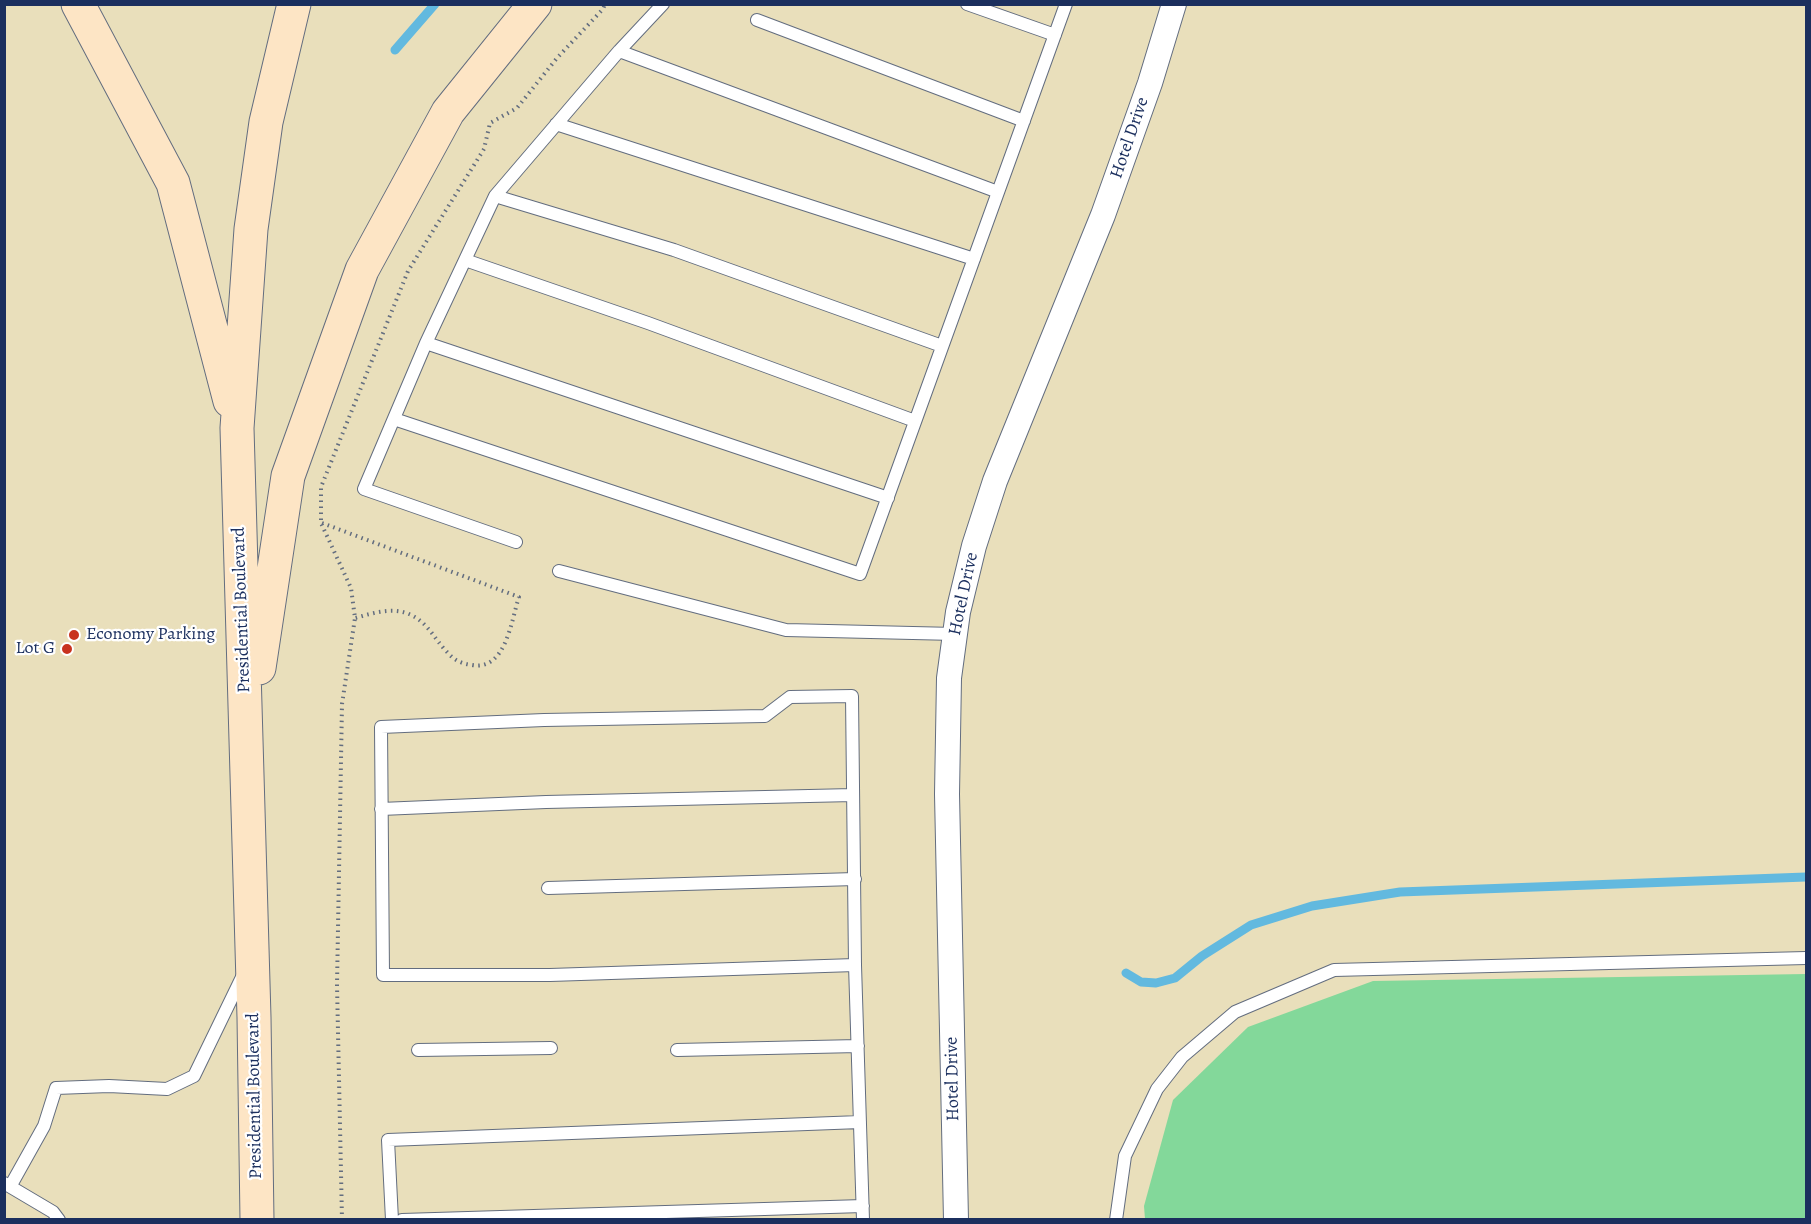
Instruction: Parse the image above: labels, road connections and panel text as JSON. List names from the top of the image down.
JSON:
{
  "streets": {
    "main road": ["Presidential Boulevard"],
    "street": ["Hotel Drive"]
  },
  "places": ["Economy Parking", "Lot G"]
}
